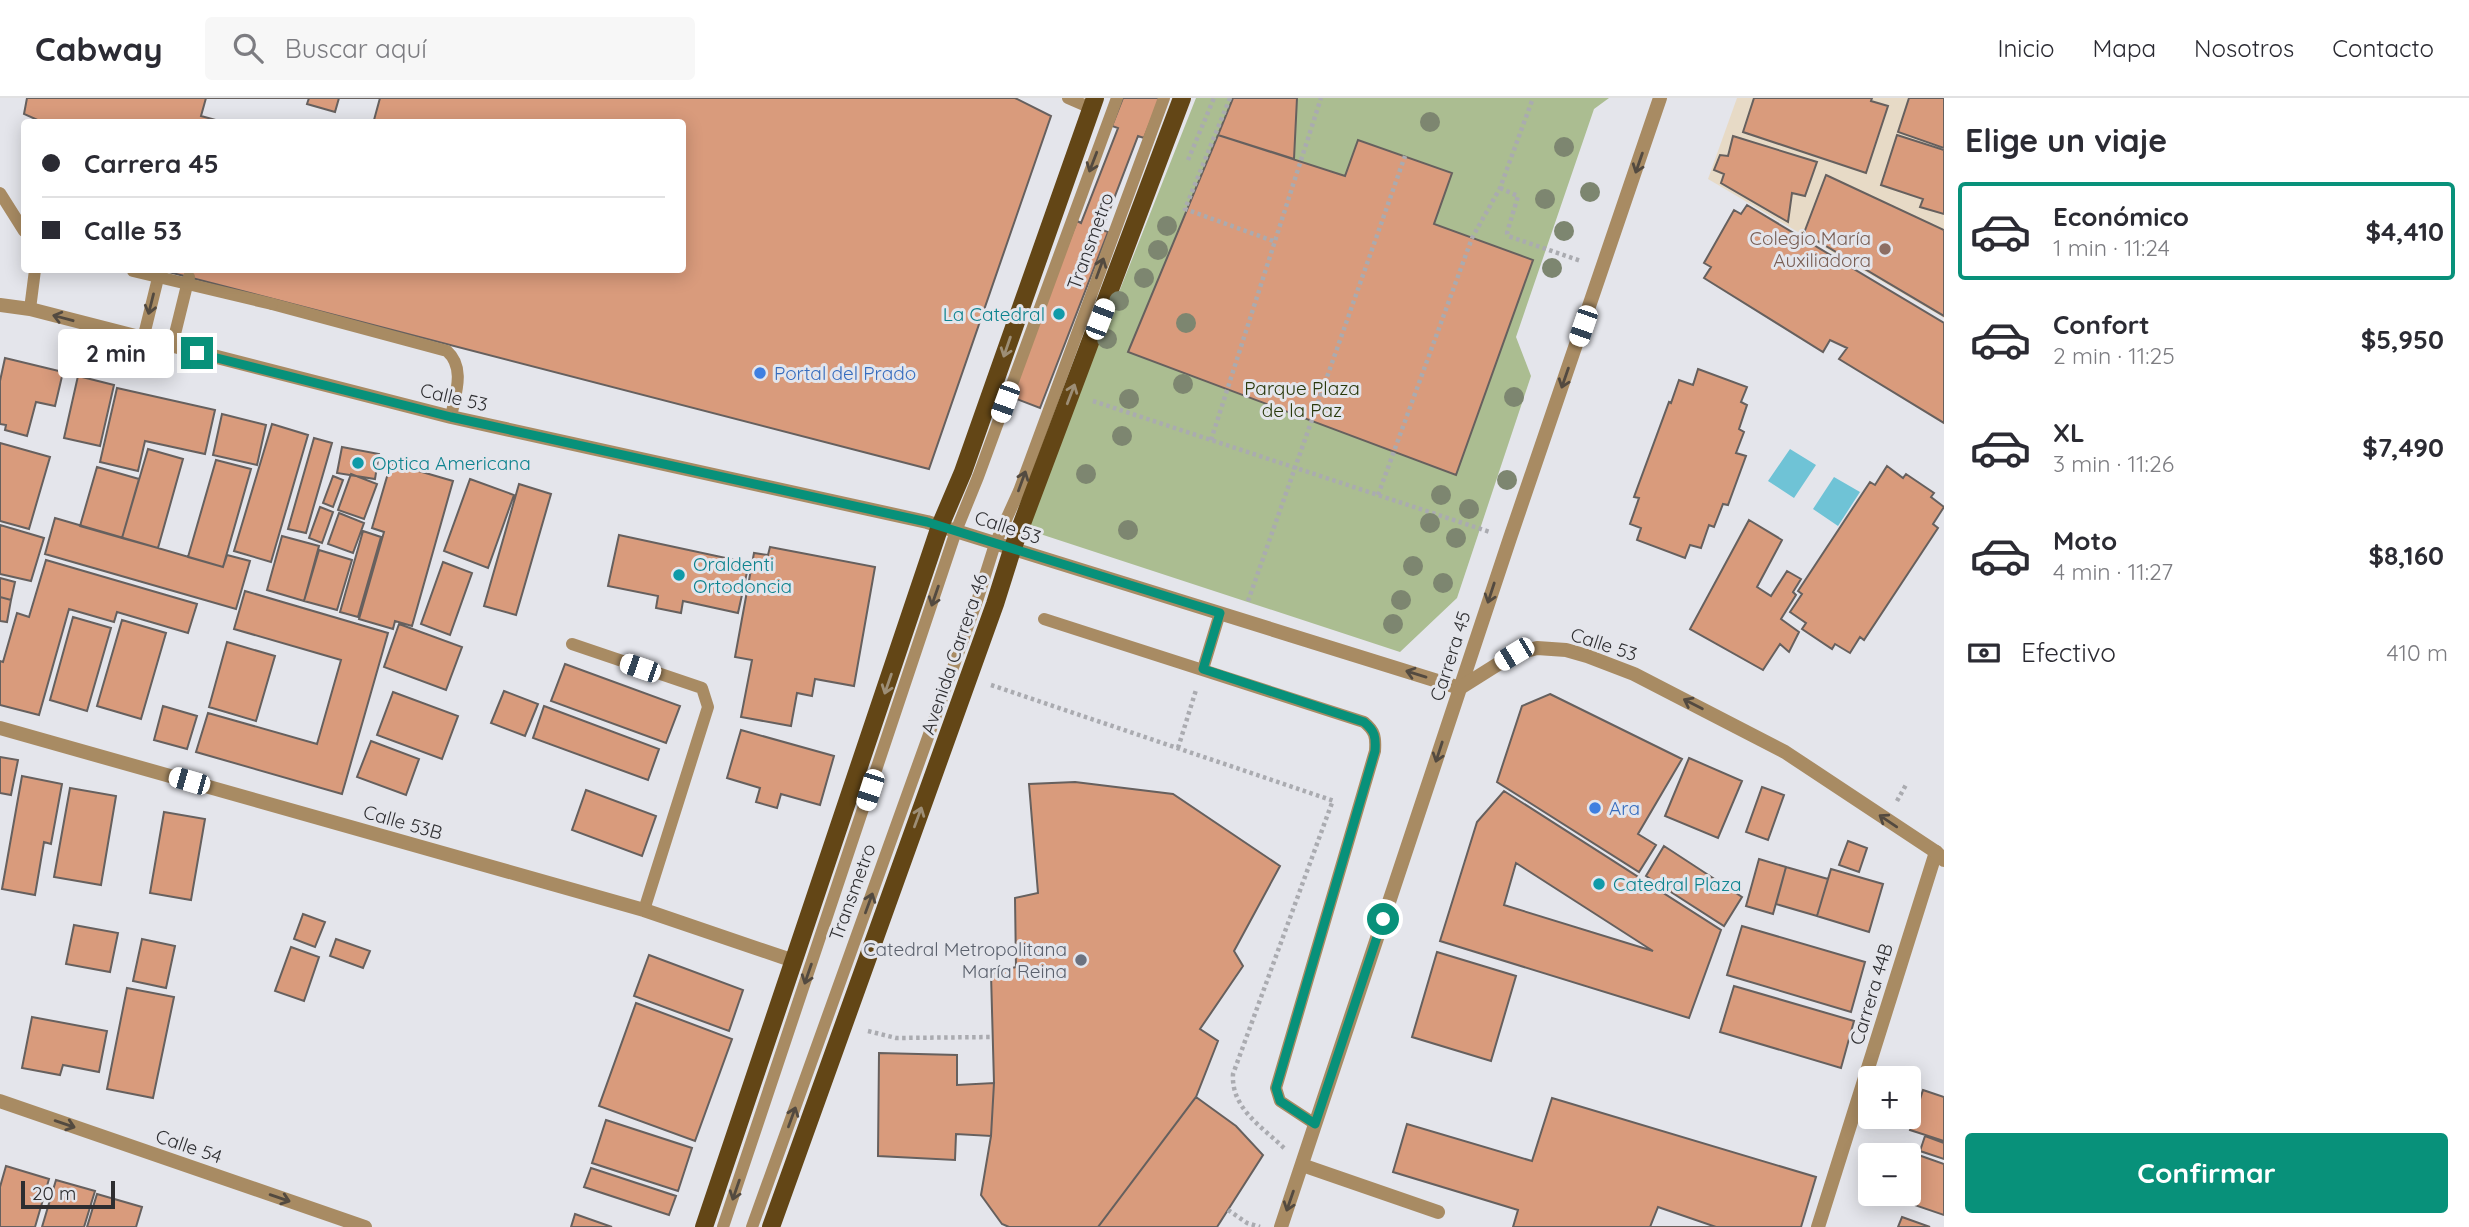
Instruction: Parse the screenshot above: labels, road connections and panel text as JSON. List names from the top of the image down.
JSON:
{
  "streets": {
    "main road": ["Avenida Carrera 46"],
    "street": [
      "Calle 53",
      "Carrera 45",
      "Calle 53B",
      "Carrera 44B",
      "Calle 54"
    ],
    "lane": ["Transmetro"]
  },
  "crossings": [
    ["Transmetro", "Calle 53"],
    ["Transmetro", "Avenida Carrera 46"],
    ["Calle 53", "Avenida Carrera 46"],
    ["Calle 53", "Carrera 45"],
    ["Calle 53", "Carrera 44B"]
  ],
  "one_way": ["Calle 53", "Carrera 45", "Calle 54"],
  "parks": ["Parque Plaza de la Paz"],
  "places": [
    "Colegio María Auxiliadora",
    "La Catedral",
    "Portal del Prado",
    "Optica Americana",
    "Oraldenti Ortodoncia",
    "Ara",
    "Catedral Plaza",
    "Catedral Metropolitana María Reina"
  ],
  "scale_bar": "20 m",
  "page": {
    "header": "Cabway",
    "search": "Buscar aquí",
    "nav": [
      "Inicio",
      "Mapa",
      "Nosotros",
      "Contacto"
    ],
    "heading": "Elige un viaje",
    "banner": ["Carrera 45", "Calle 53"],
    "list": [
      {
        "name": "Económico",
        "note": "1 min · 11:24",
        "value": "$4,410"
      },
      {
        "name": "Confort",
        "note": "2 min · 11:25",
        "value": "$5,950"
      },
      {
        "name": "XL",
        "note": "3 min · 11:26",
        "value": "$7,490"
      },
      {
        "name": "Moto",
        "note": "4 min · 11:27",
        "value": "$8,160"
      }
    ],
    "bubble": "2 min",
    "pay": ["Efectivo", "410 m"],
    "map_buttons": ["+", "−"],
    "buttons": "Confirmar",
    "scale": "20 m"
  }
}
